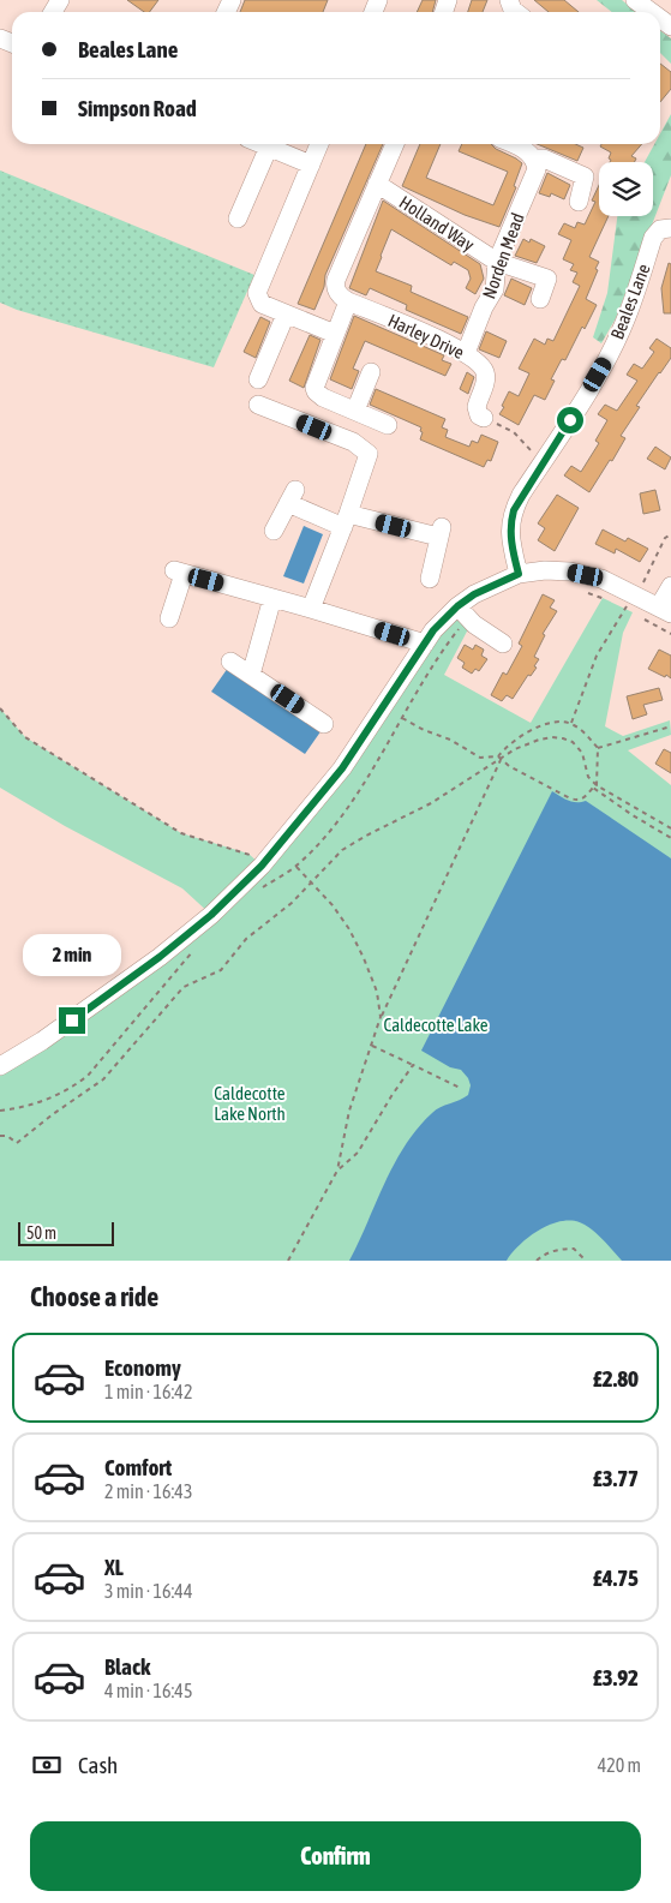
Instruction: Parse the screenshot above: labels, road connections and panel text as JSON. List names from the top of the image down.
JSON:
{
  "streets": {
    "street": [
      "Holland Way",
      "Norden Mead",
      "Beales Lane",
      "Harley Drive"
    ]
  },
  "crossings": [
    ["Holland Way", "Norden Mead"],
    ["Norden Mead", "Harley Drive"]
  ],
  "parks": ["Caldecotte Lake", "Caldecotte Lake North"],
  "scale_bar": "50 m",
  "page": {
    "banner": ["Beales Lane", "Simpson Road"],
    "bubble": "2 min",
    "scale": "50 m",
    "heading": "Choose a ride",
    "list": [
      {
        "name": "Economy",
        "note": "1 min · 16:42",
        "value": "£2.80"
      },
      {
        "name": "Comfort",
        "note": "2 min · 16:43",
        "value": "£3.77"
      },
      {
        "name": "XL",
        "note": "3 min · 16:44",
        "value": "£4.75"
      },
      {
        "name": "Black",
        "note": "4 min · 16:45",
        "value": "£3.92"
      }
    ],
    "pay": ["Cash", "420 m"],
    "buttons": "Confirm"
  }
}
